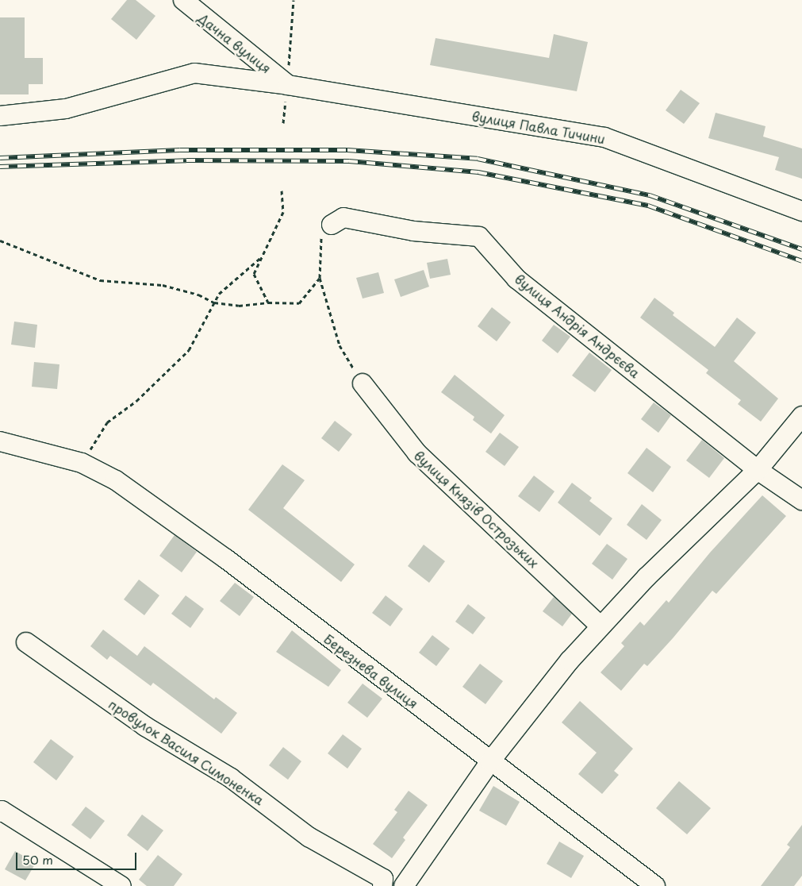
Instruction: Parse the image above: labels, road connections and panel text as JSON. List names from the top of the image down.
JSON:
{
  "streets": {
    "street": [
      "Дачна вулиця",
      "вулиця Павла Тичини",
      "вулиця Андрія Андрєєва",
      "вулиця Князів Острозьких",
      "Березнева вулиця",
      "провулок Василя Симоненка"
    ]
  },
  "crossings": [
    ["Дачна вулиця", "вулиця Павла Тичини"]
  ],
  "scale_bar": "50 m"
}
